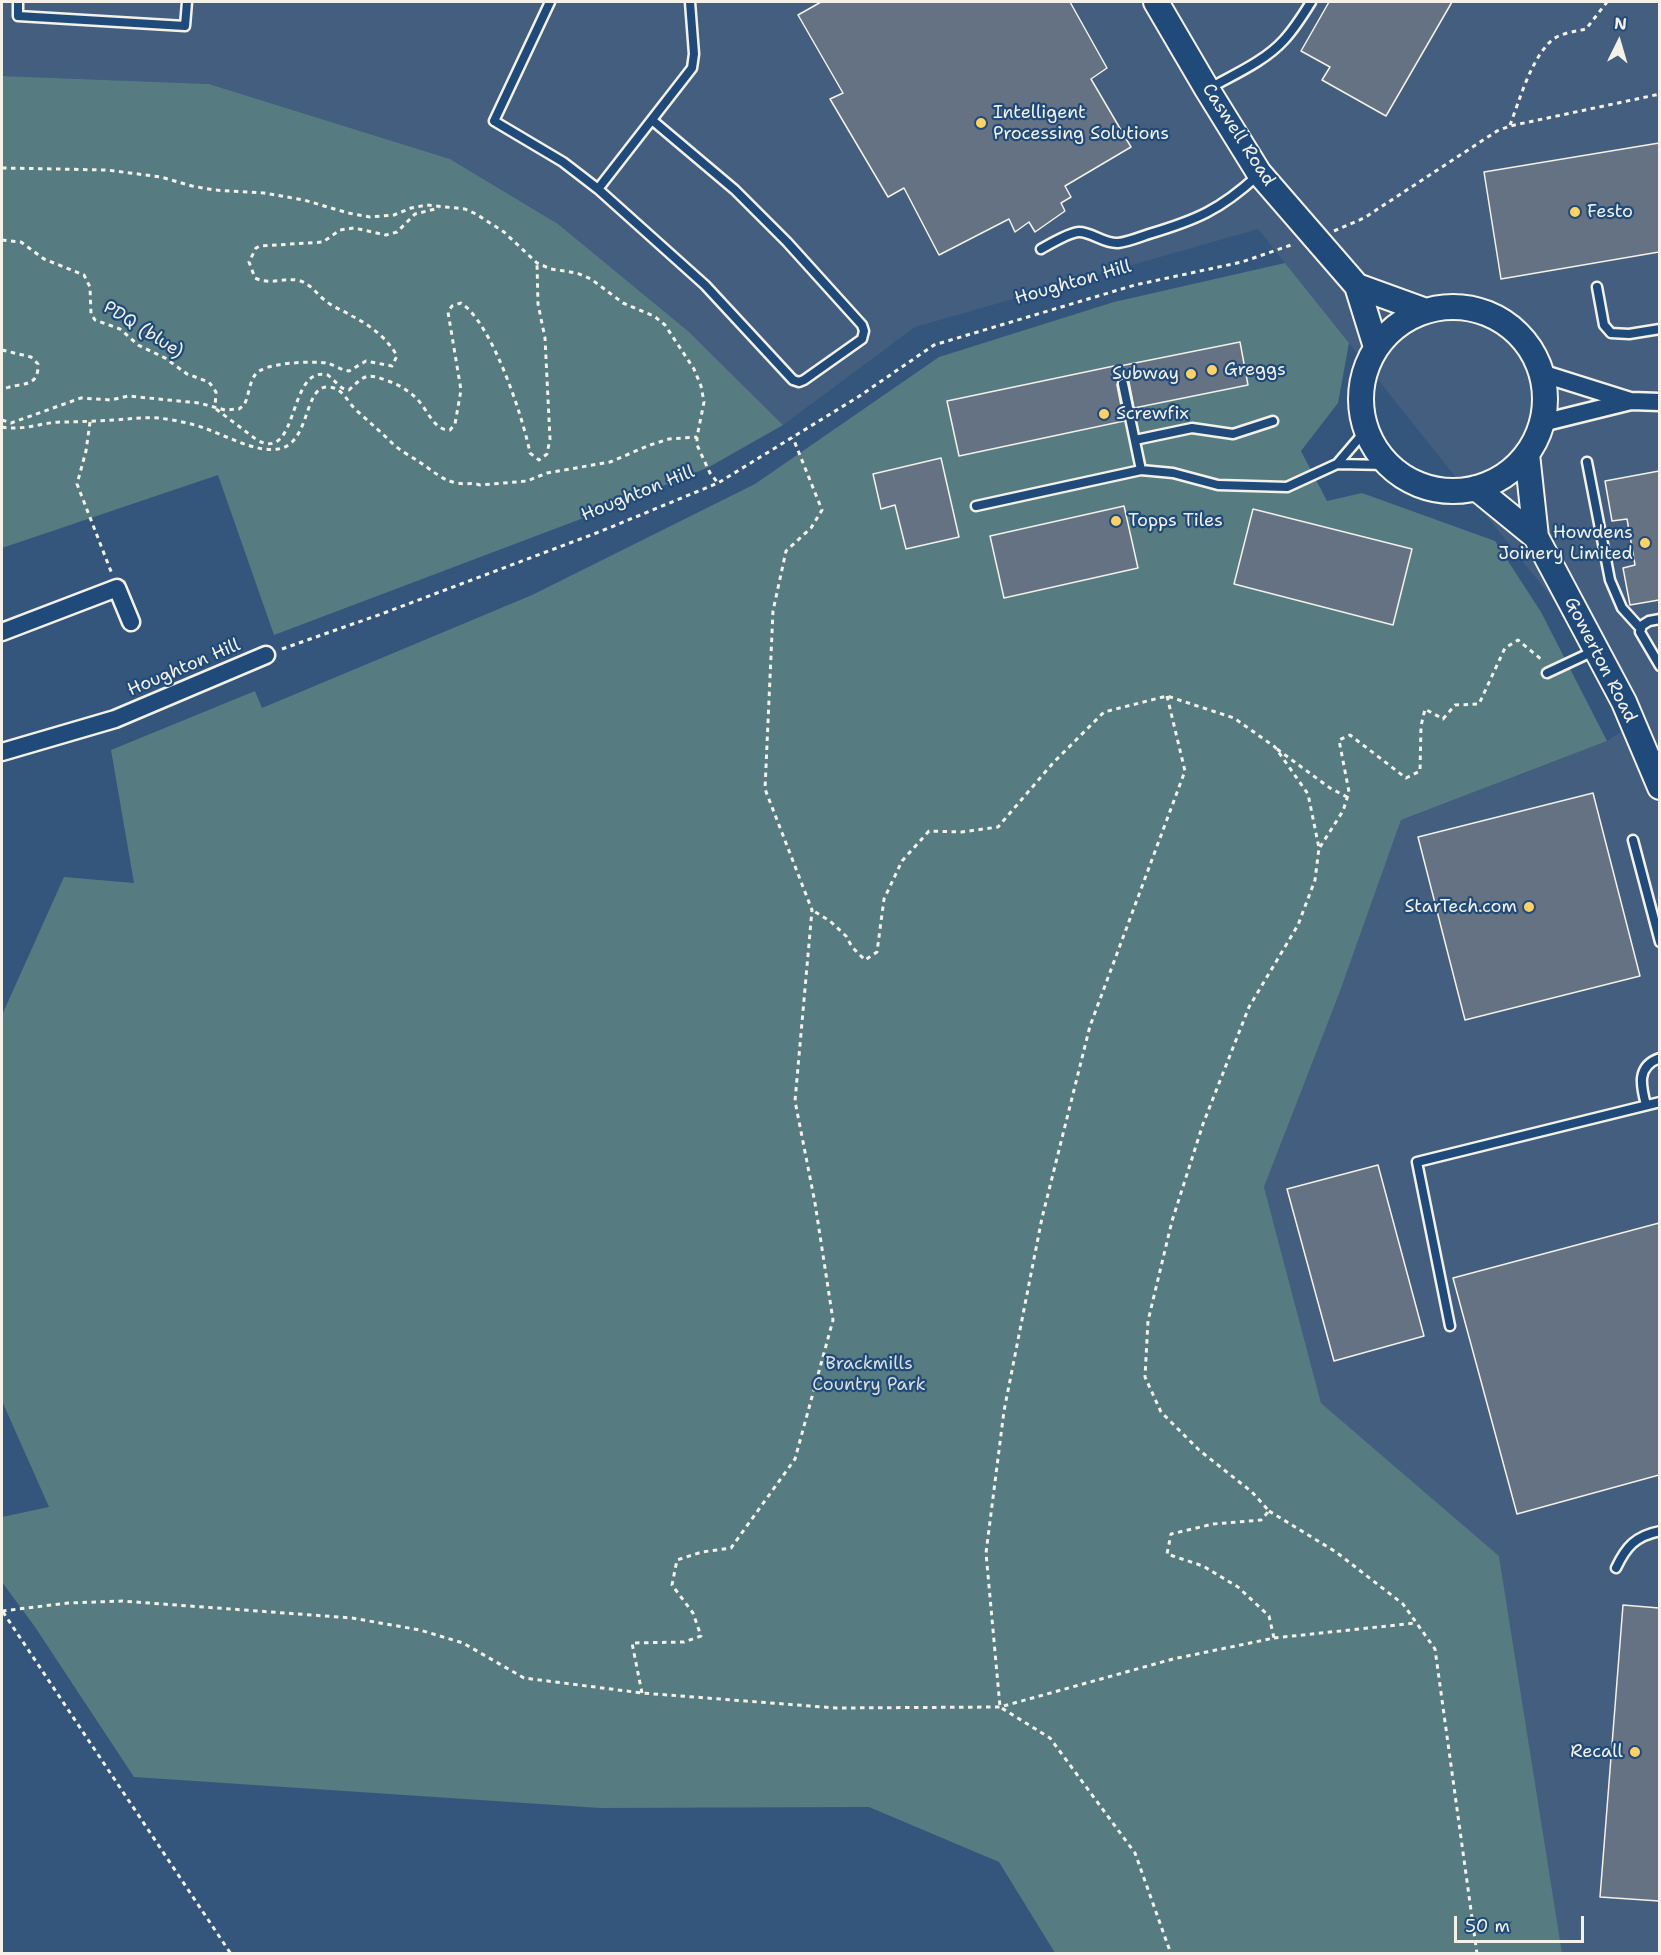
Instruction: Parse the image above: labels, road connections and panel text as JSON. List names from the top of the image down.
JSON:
{
  "streets": {
    "street": ["Caswell Road", "Houghton Hill", "Gowerton Road"],
    "path": ["PDQ (blue)"]
  },
  "crossings": [
    ["Caswell Road", "Gowerton Road"]
  ],
  "parks": ["Brackmills Country Park"],
  "places": [
    "Intelligent Processing Solutions",
    "Festo",
    "Greggs",
    "Subway",
    "Screwfix",
    "Topps Tiles",
    "Howdens Joinery Limited",
    "StarTech.com",
    "Recall"
  ],
  "scale_bar": "50 m",
  "north": "top"
}
